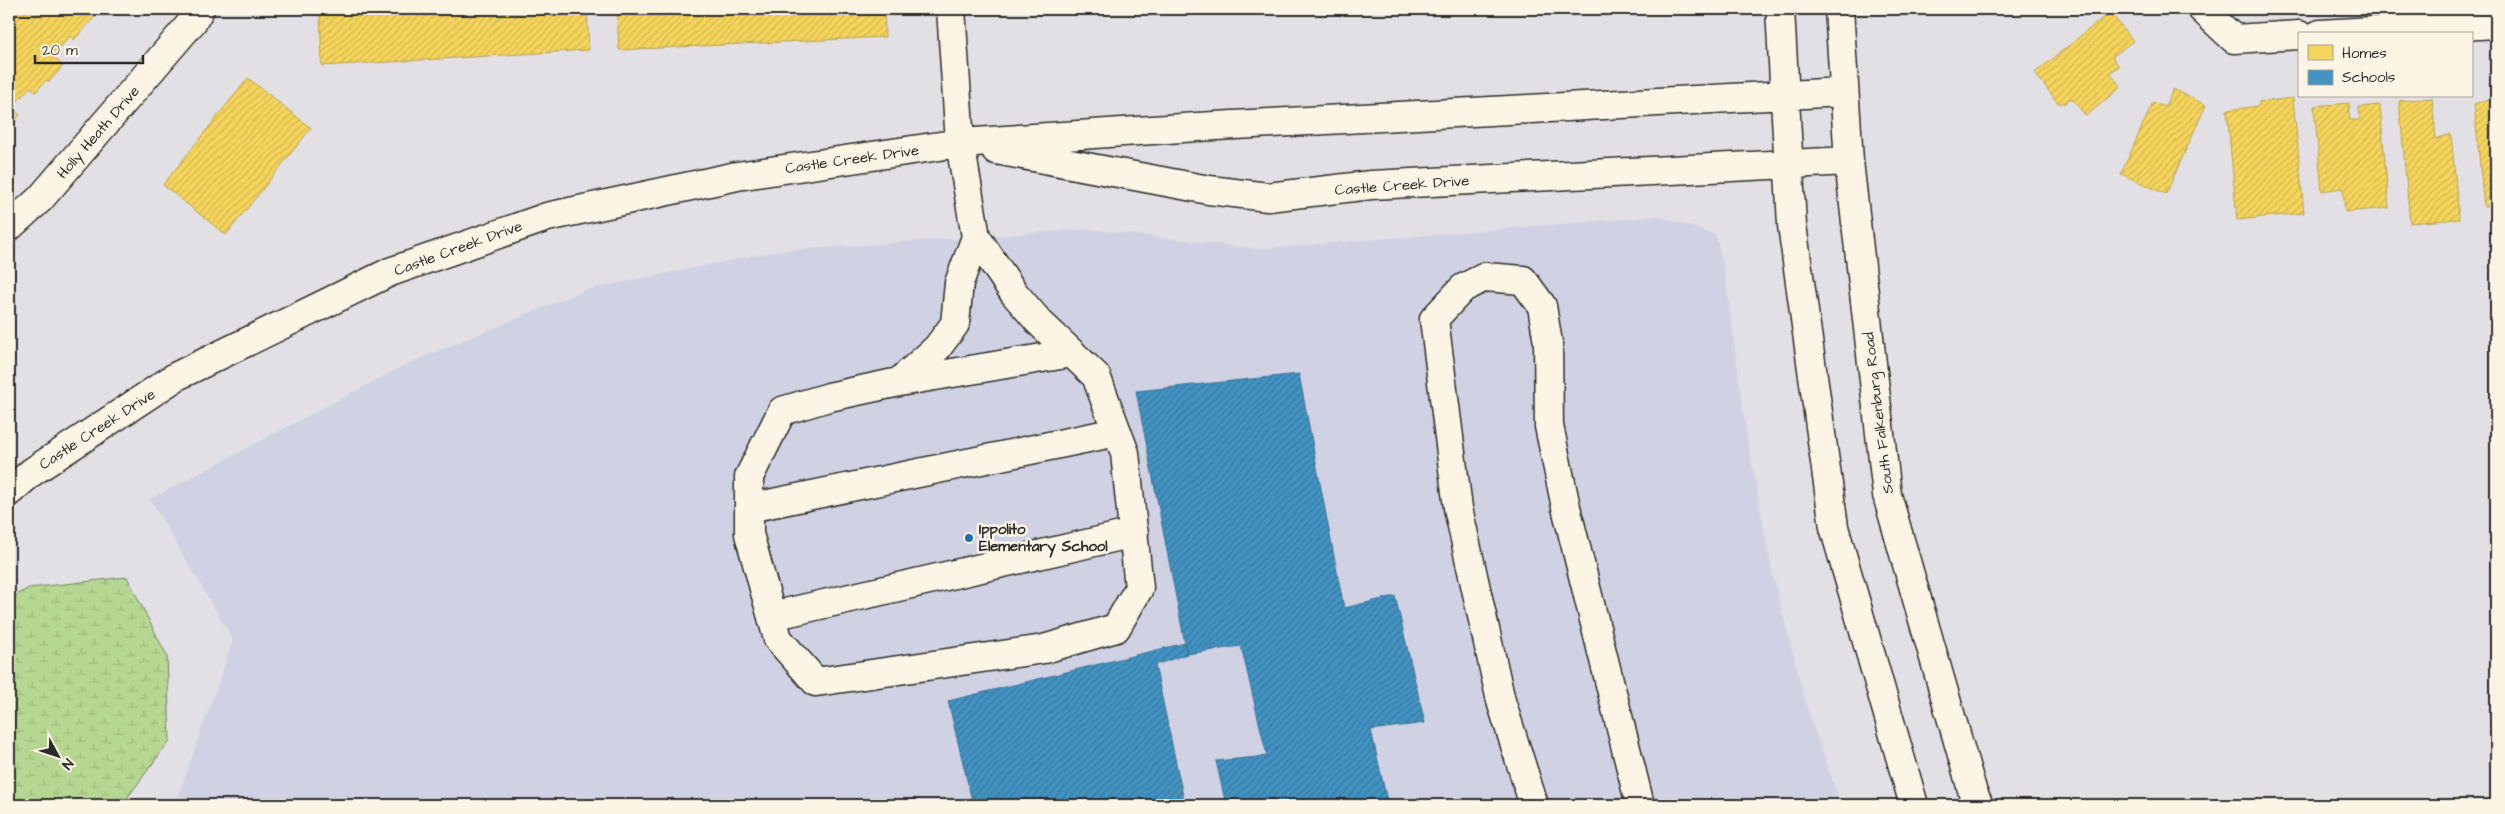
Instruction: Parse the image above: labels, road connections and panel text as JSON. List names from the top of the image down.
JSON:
{
  "streets": {
    "street": ["Holly Heath Drive", "Castle Creek Drive", "South Falkenburg Road"]
  },
  "crossings": [
    ["Castle Creek Drive", "South Falkenburg Road"]
  ],
  "places": ["Ippolito Elementary School"],
  "legend": ["Homes", "Schools"],
  "scale_bar": "20 m",
  "north": "bottom right"
}
